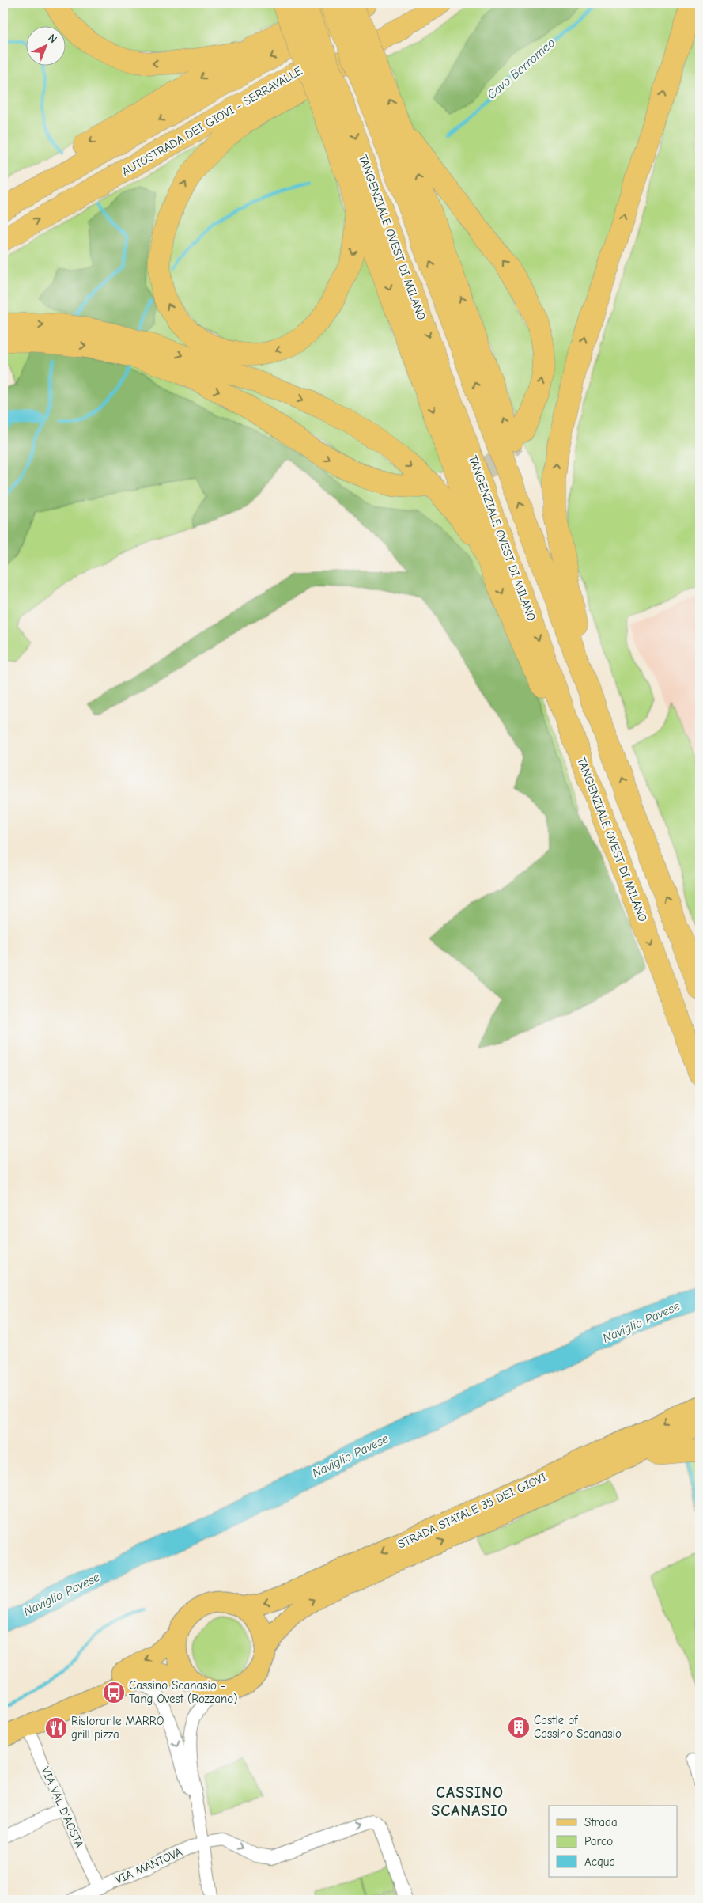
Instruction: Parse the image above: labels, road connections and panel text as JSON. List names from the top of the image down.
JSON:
{
  "streets": {
    "highway": ["AUTOSTRADA DEI GIOVI - SERRAVALLE", "TANGENZIALE OVEST DI MILANO"],
    "main road": ["STRADA STATALE 35 DEI GIOVI"],
    "street": ["VIA VAL D'AOSTA", "VIA MANTOVA"]
  },
  "crossings": [
    ["VIA VAL D'AOSTA", "VIA MANTOVA"]
  ],
  "districts": ["CASSINO SCANASIO"],
  "water": ["Cavo Borromeo", "Naviglio Pavese"],
  "places": {
    "bus stop": ["Cassino Scanasio - Tang Ovest (Rozzano)"],
    "building": ["Castle of Cassino Scanasio"],
    "restaurant": ["Ristorante MARRO grill pizza"]
  },
  "legend": ["Strada", "Parco", "Acqua"],
  "north": "top right"
}
